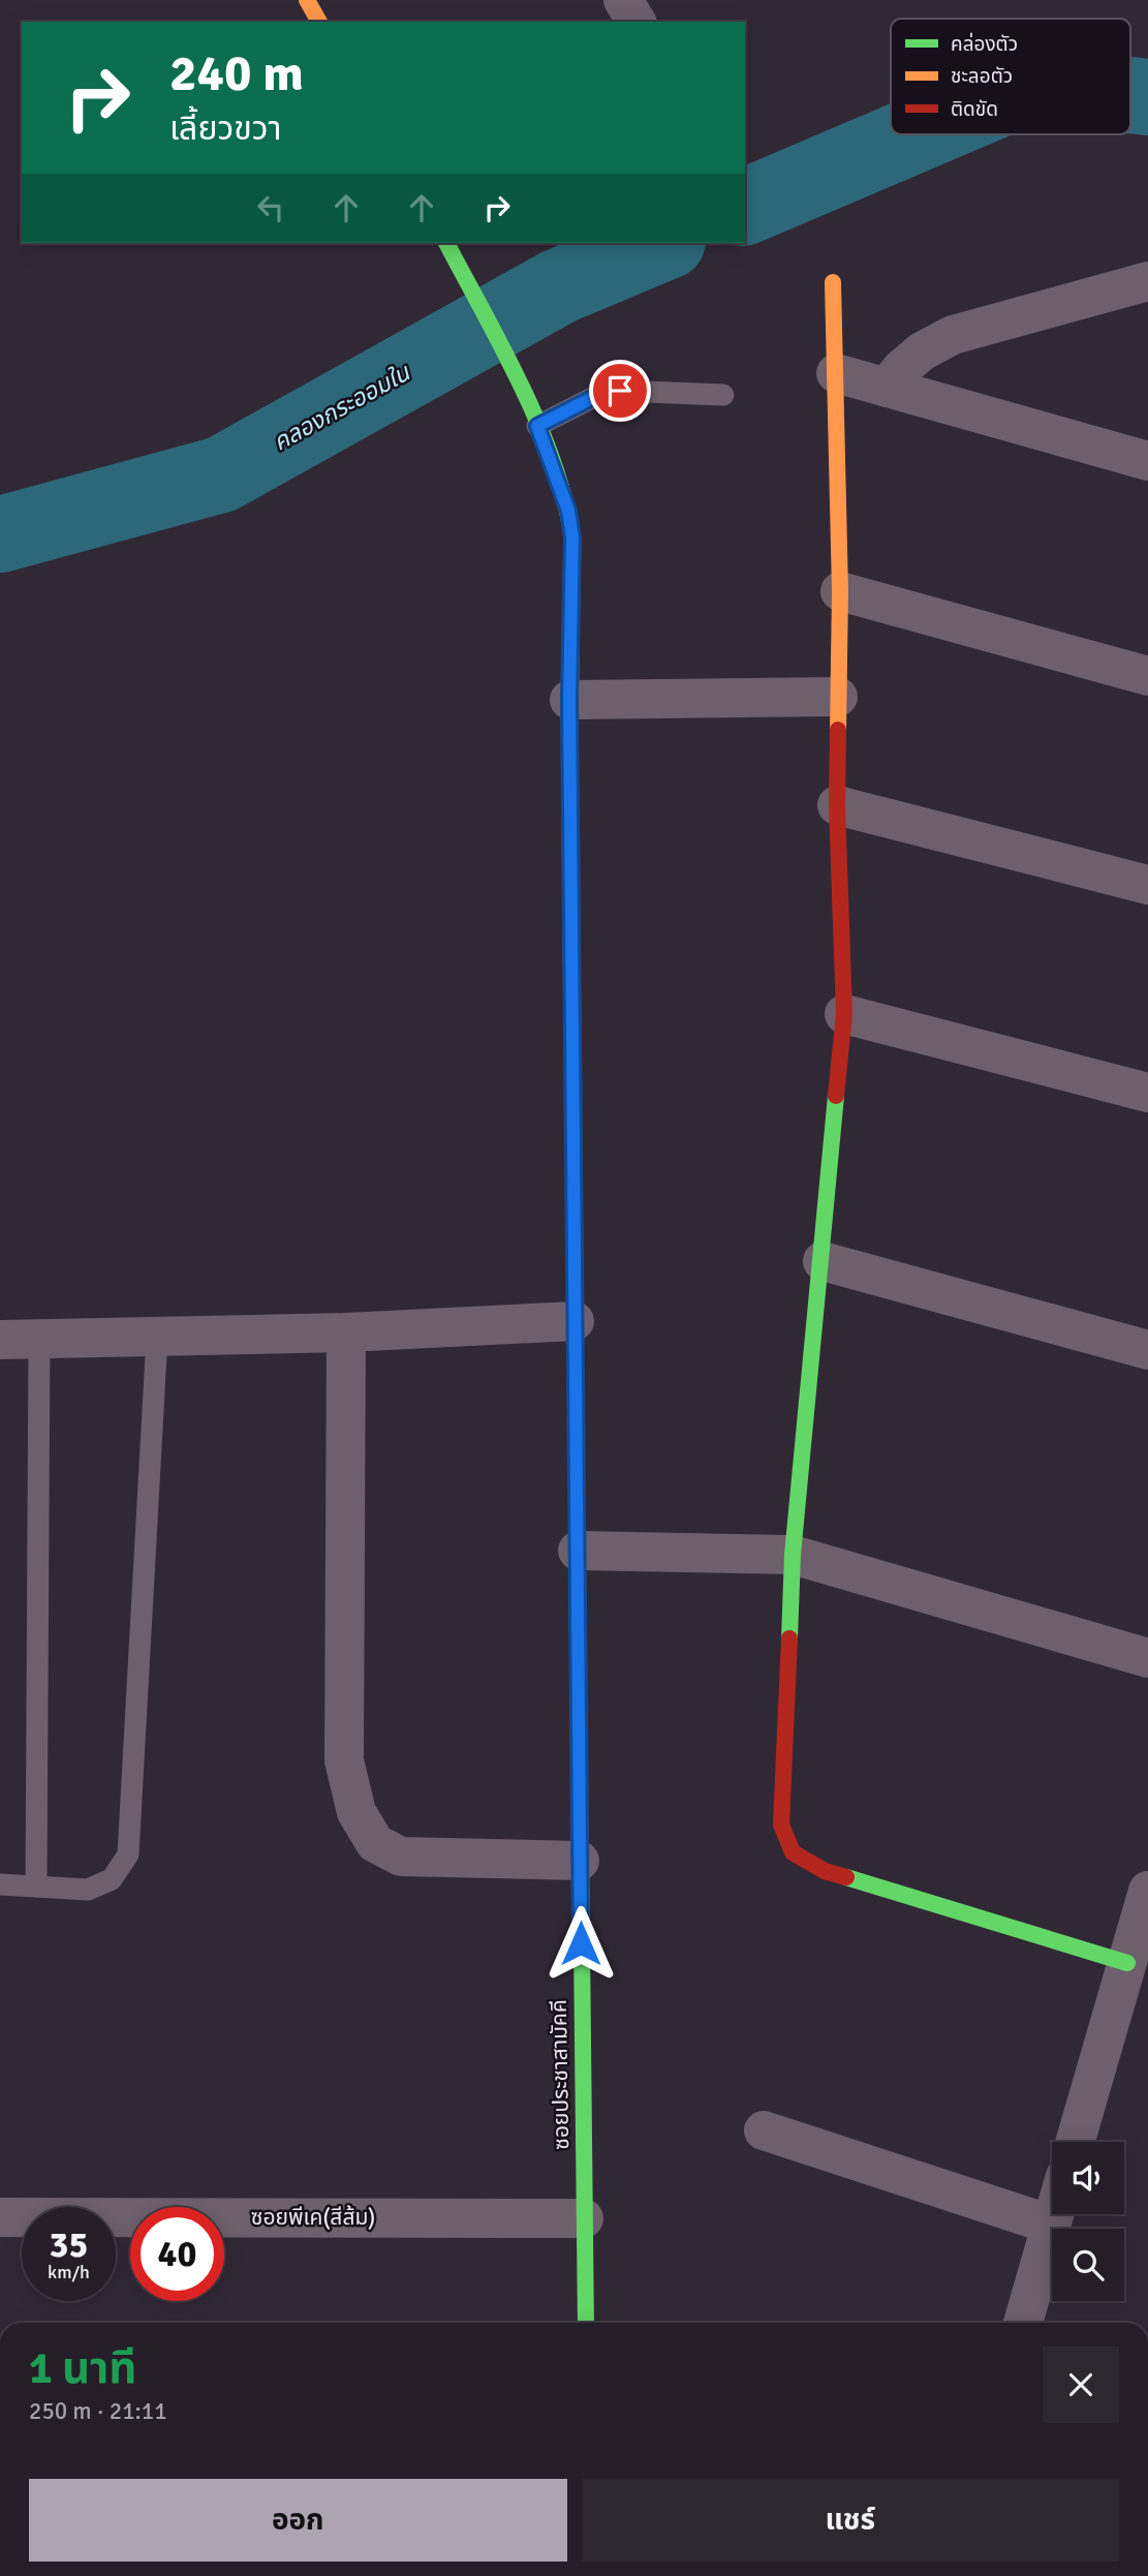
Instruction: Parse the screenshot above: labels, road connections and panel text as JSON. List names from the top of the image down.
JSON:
{
  "streets": {
    "street": ["ซอยประชาสามัคคี", "ซอยพีเค(สีส้ม)"]
  },
  "crossings": [
    ["ซอยประชาสามัคคี", "ซอยพีเค(สีส้ม)"]
  ],
  "water": ["คลองกระออมใน"],
  "legend": ["คล่องตัว", "ชะลอตัว", "ติดขัด"],
  "page": {
    "turn": ["240 m", "เลี้ยวขวา"],
    "speed": "35 km/h",
    "limit": "40",
    "heading": ["1 นาที", "250 m · 21:11"],
    "buttons": ["ออก", "แชร์"]
  }
}
